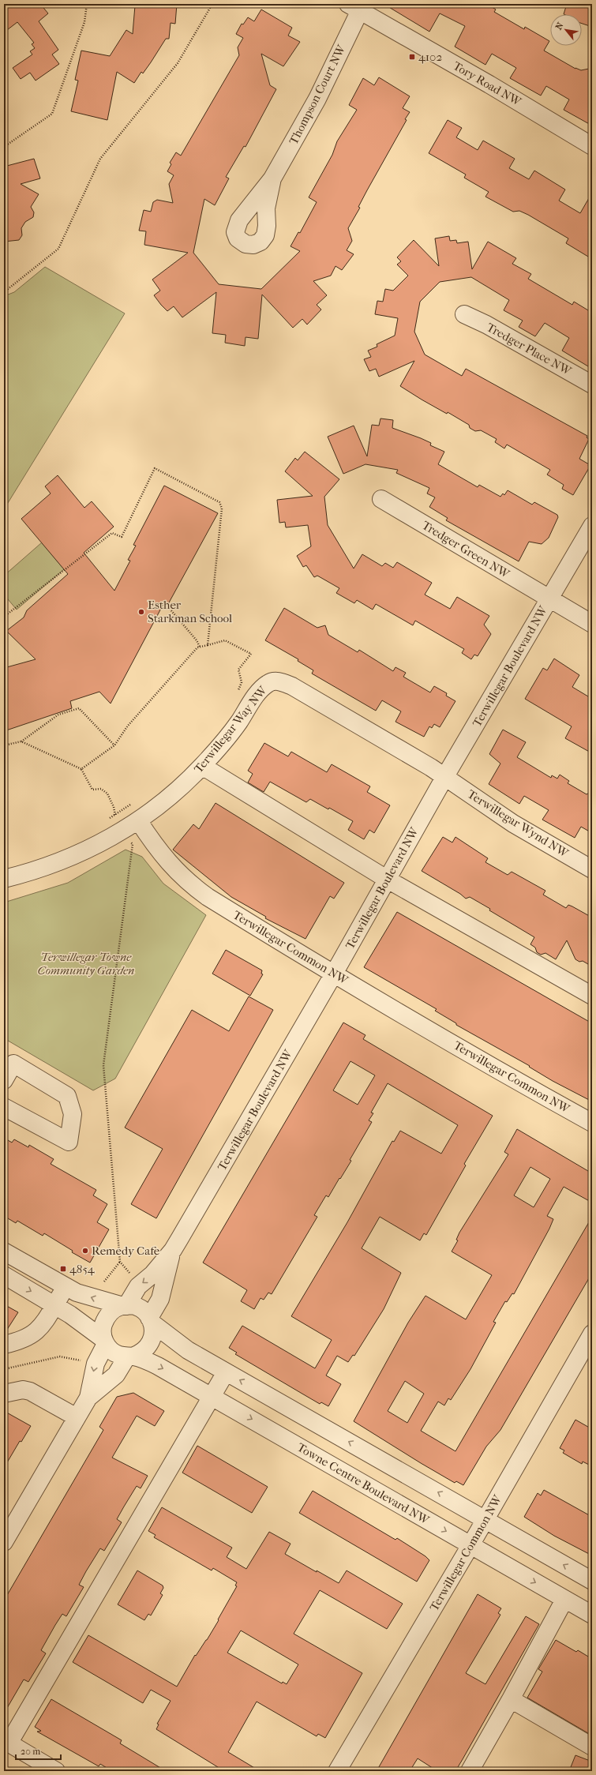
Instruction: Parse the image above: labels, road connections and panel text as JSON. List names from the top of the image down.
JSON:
{
  "streets": {
    "street": [
      "Tory Road NW",
      "Thompson Court NW",
      "Tredger Place NW",
      "Tredger Green NW",
      "Terwillegar Boulevard NW",
      "Terwillegar Way NW",
      "Terwillegar Wynd NW",
      "Terwillegar Common NW",
      "Towne Centre Boulevard NW"
    ]
  },
  "crossings": [
    ["Tory Road NW", "Thompson Court NW"],
    ["Tredger Green NW", "Terwillegar Boulevard NW"],
    ["Terwillegar Boulevard NW", "Terwillegar Way NW"],
    ["Terwillegar Boulevard NW", "Terwillegar Wynd NW"],
    ["Terwillegar Boulevard NW", "Terwillegar Common NW"],
    ["Terwillegar Boulevard NW", "Towne Centre Boulevard NW"],
    ["Terwillegar Way NW", "Terwillegar Wynd NW"],
    ["Terwillegar Way NW", "Terwillegar Common NW"],
    ["Terwillegar Common NW", "Towne Centre Boulevard NW"]
  ],
  "parks": ["Terwillegar Towne Community Garden"],
  "places": {
    "transit": ["4102", "4854"],
    "other": ["Esther Starkman School", "Remedy Cafe"]
  },
  "scale_bar": "20 m",
  "north": "top left"
}
